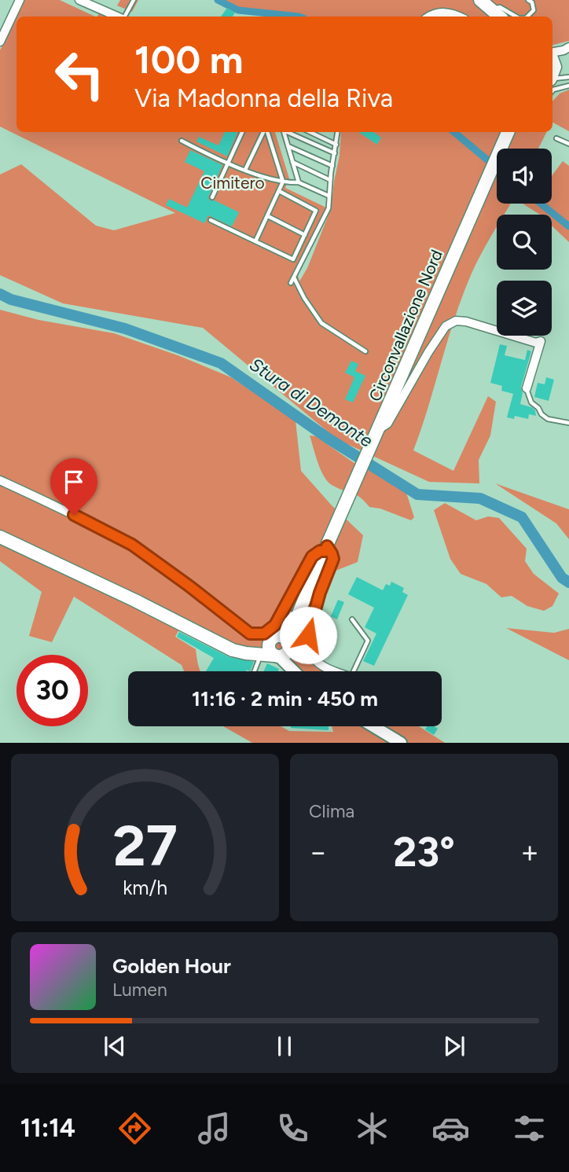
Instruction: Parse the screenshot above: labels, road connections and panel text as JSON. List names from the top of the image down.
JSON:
{
  "streets": {
    "main road": ["Circonvallazione Nord"]
  },
  "water": ["Stura di Demonte"],
  "parks": ["Cimitero"],
  "page": {
    "turn": ["100 m", "Via Madonna della Riva"],
    "limit": "30",
    "trip": "11:16 · 2 min · 450 m",
    "tile": "Clima",
    "heat": ["−", "23°", "+"],
    "song": ["Golden Hour", "Lumen"],
    "tabs": "11:14",
    "gauge": ["27", "km/h"]
  }
}
